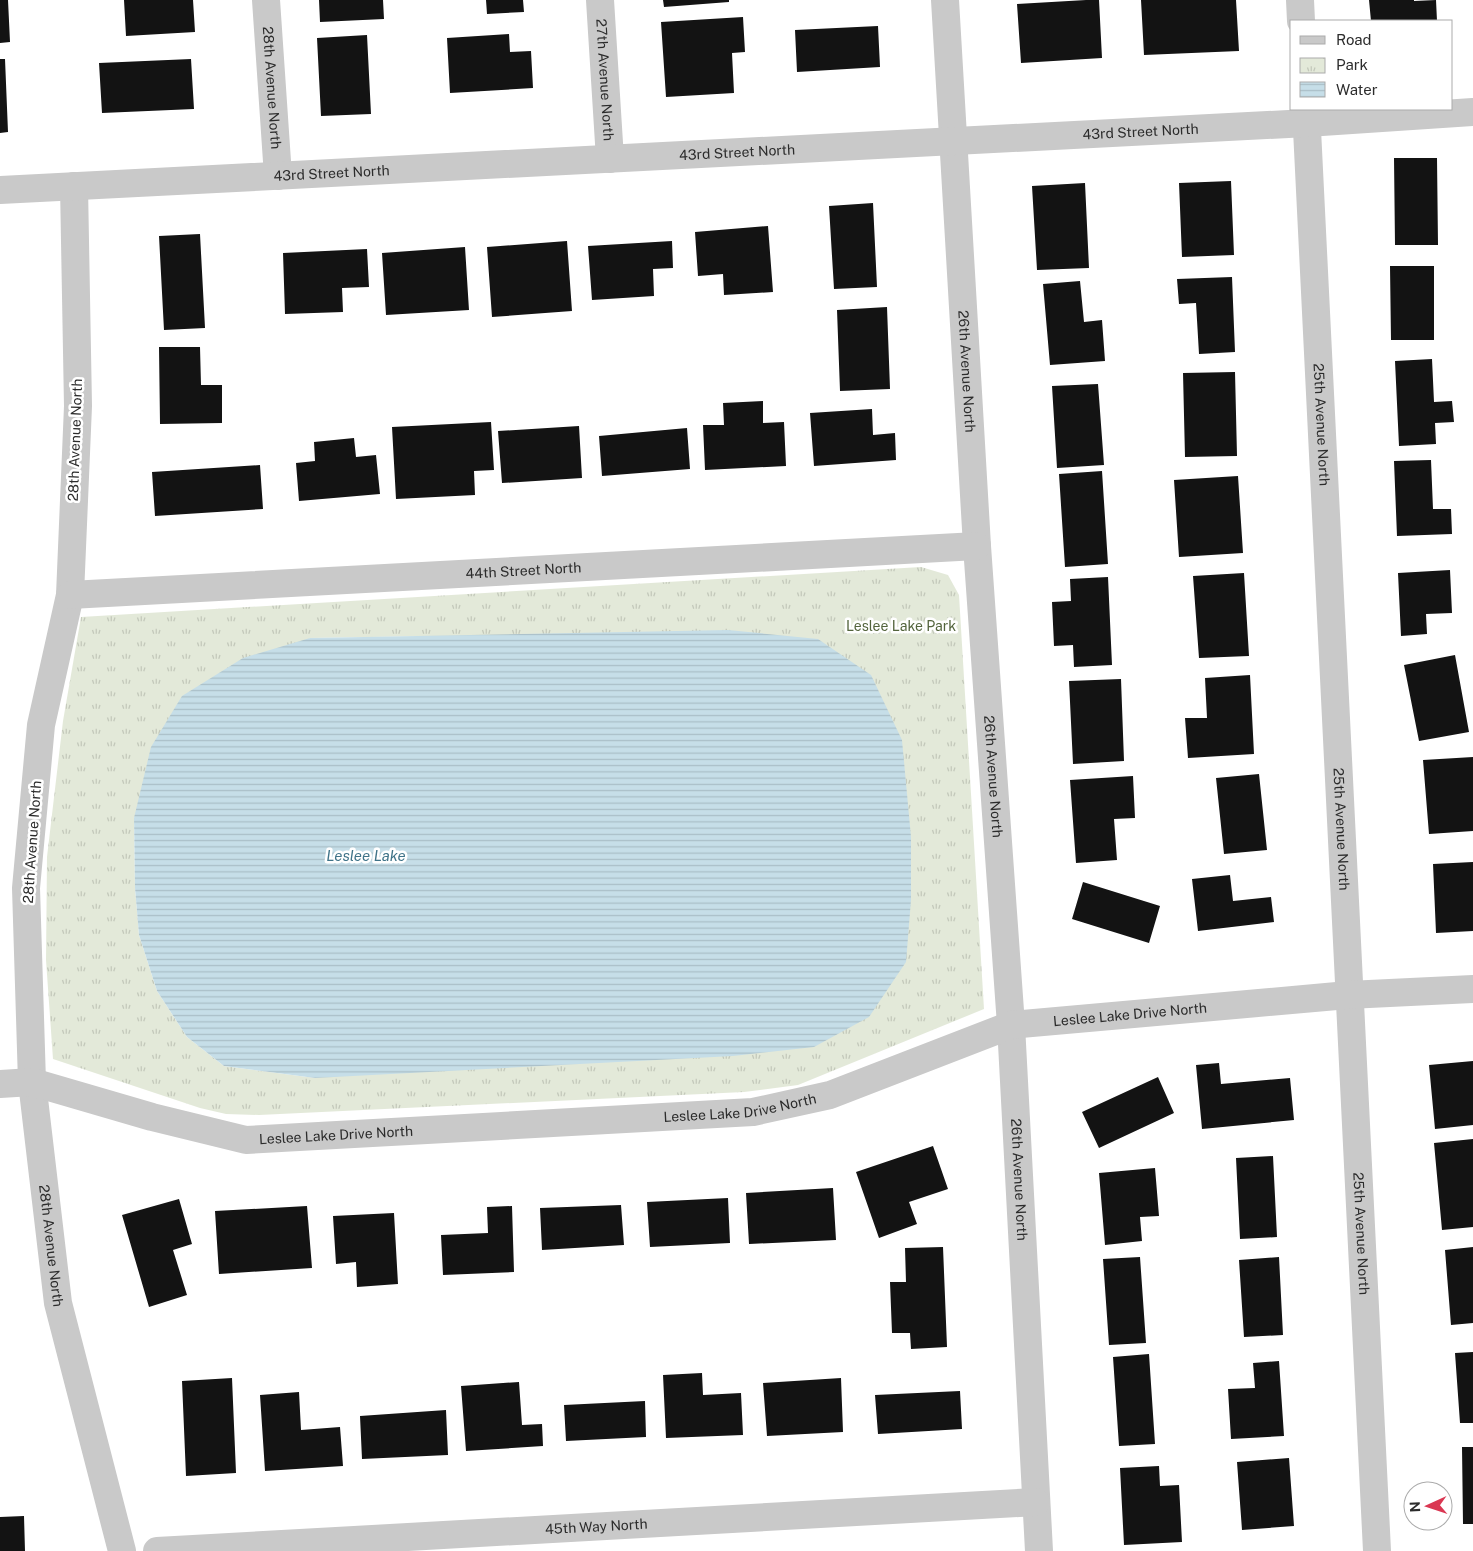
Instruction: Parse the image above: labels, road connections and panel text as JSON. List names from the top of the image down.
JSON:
{
  "streets": {
    "street": [
      "27th Avenue North",
      "28th Avenue North",
      "43rd Street North",
      "26th Avenue North",
      "25th Avenue North",
      "44th Street North",
      "Leslee Lake Drive North",
      "45th Way North"
    ]
  },
  "crossings": [
    ["27th Avenue North", "43rd Street North"],
    ["28th Avenue North", "43rd Street North"],
    ["28th Avenue North", "44th Street North"],
    ["28th Avenue North", "Leslee Lake Drive North"],
    ["43rd Street North", "26th Avenue North"],
    ["43rd Street North", "25th Avenue North"],
    ["26th Avenue North", "44th Street North"],
    ["26th Avenue North", "Leslee Lake Drive North"],
    ["26th Avenue North", "45th Way North"],
    ["25th Avenue North", "Leslee Lake Drive North"]
  ],
  "water": ["Leslee Lake"],
  "parks": ["Leslee Lake Park"],
  "legend": ["Road", "Park", "Water"],
  "north": "left"
}
